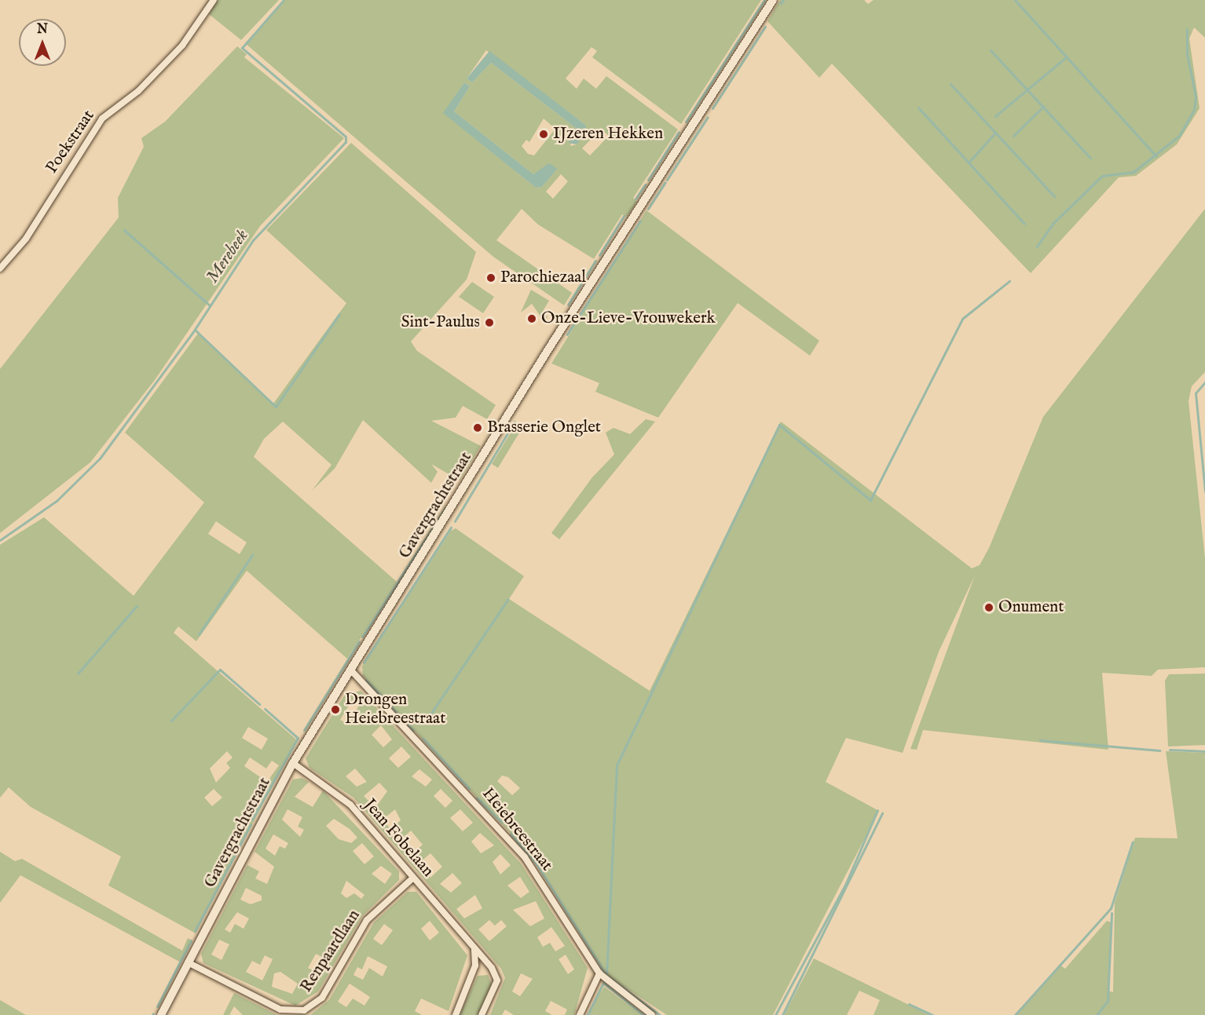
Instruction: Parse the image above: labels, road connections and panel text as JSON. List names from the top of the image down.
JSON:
{
  "streets": {
    "street": [
      "Poekstraat",
      "Gavergrachtstraat",
      "Heiebreestraat",
      "Jean Fobelaan",
      "Renpaardlaan"
    ]
  },
  "crossings": [
    ["Gavergrachtstraat", "Heiebreestraat"],
    ["Gavergrachtstraat", "Jean Fobelaan"],
    ["Gavergrachtstraat", "Renpaardlaan"],
    ["Jean Fobelaan", "Renpaardlaan"]
  ],
  "water": ["Merebeek"],
  "places": [
    "IJzeren Hekken",
    "Parochiezaal",
    "Onze-Lieve-Vrouwekerk",
    "Sint-Paulus",
    "Brasserie Onglet",
    "Onument",
    "Drongen Heiebreestraat"
  ],
  "north": "top"
}
